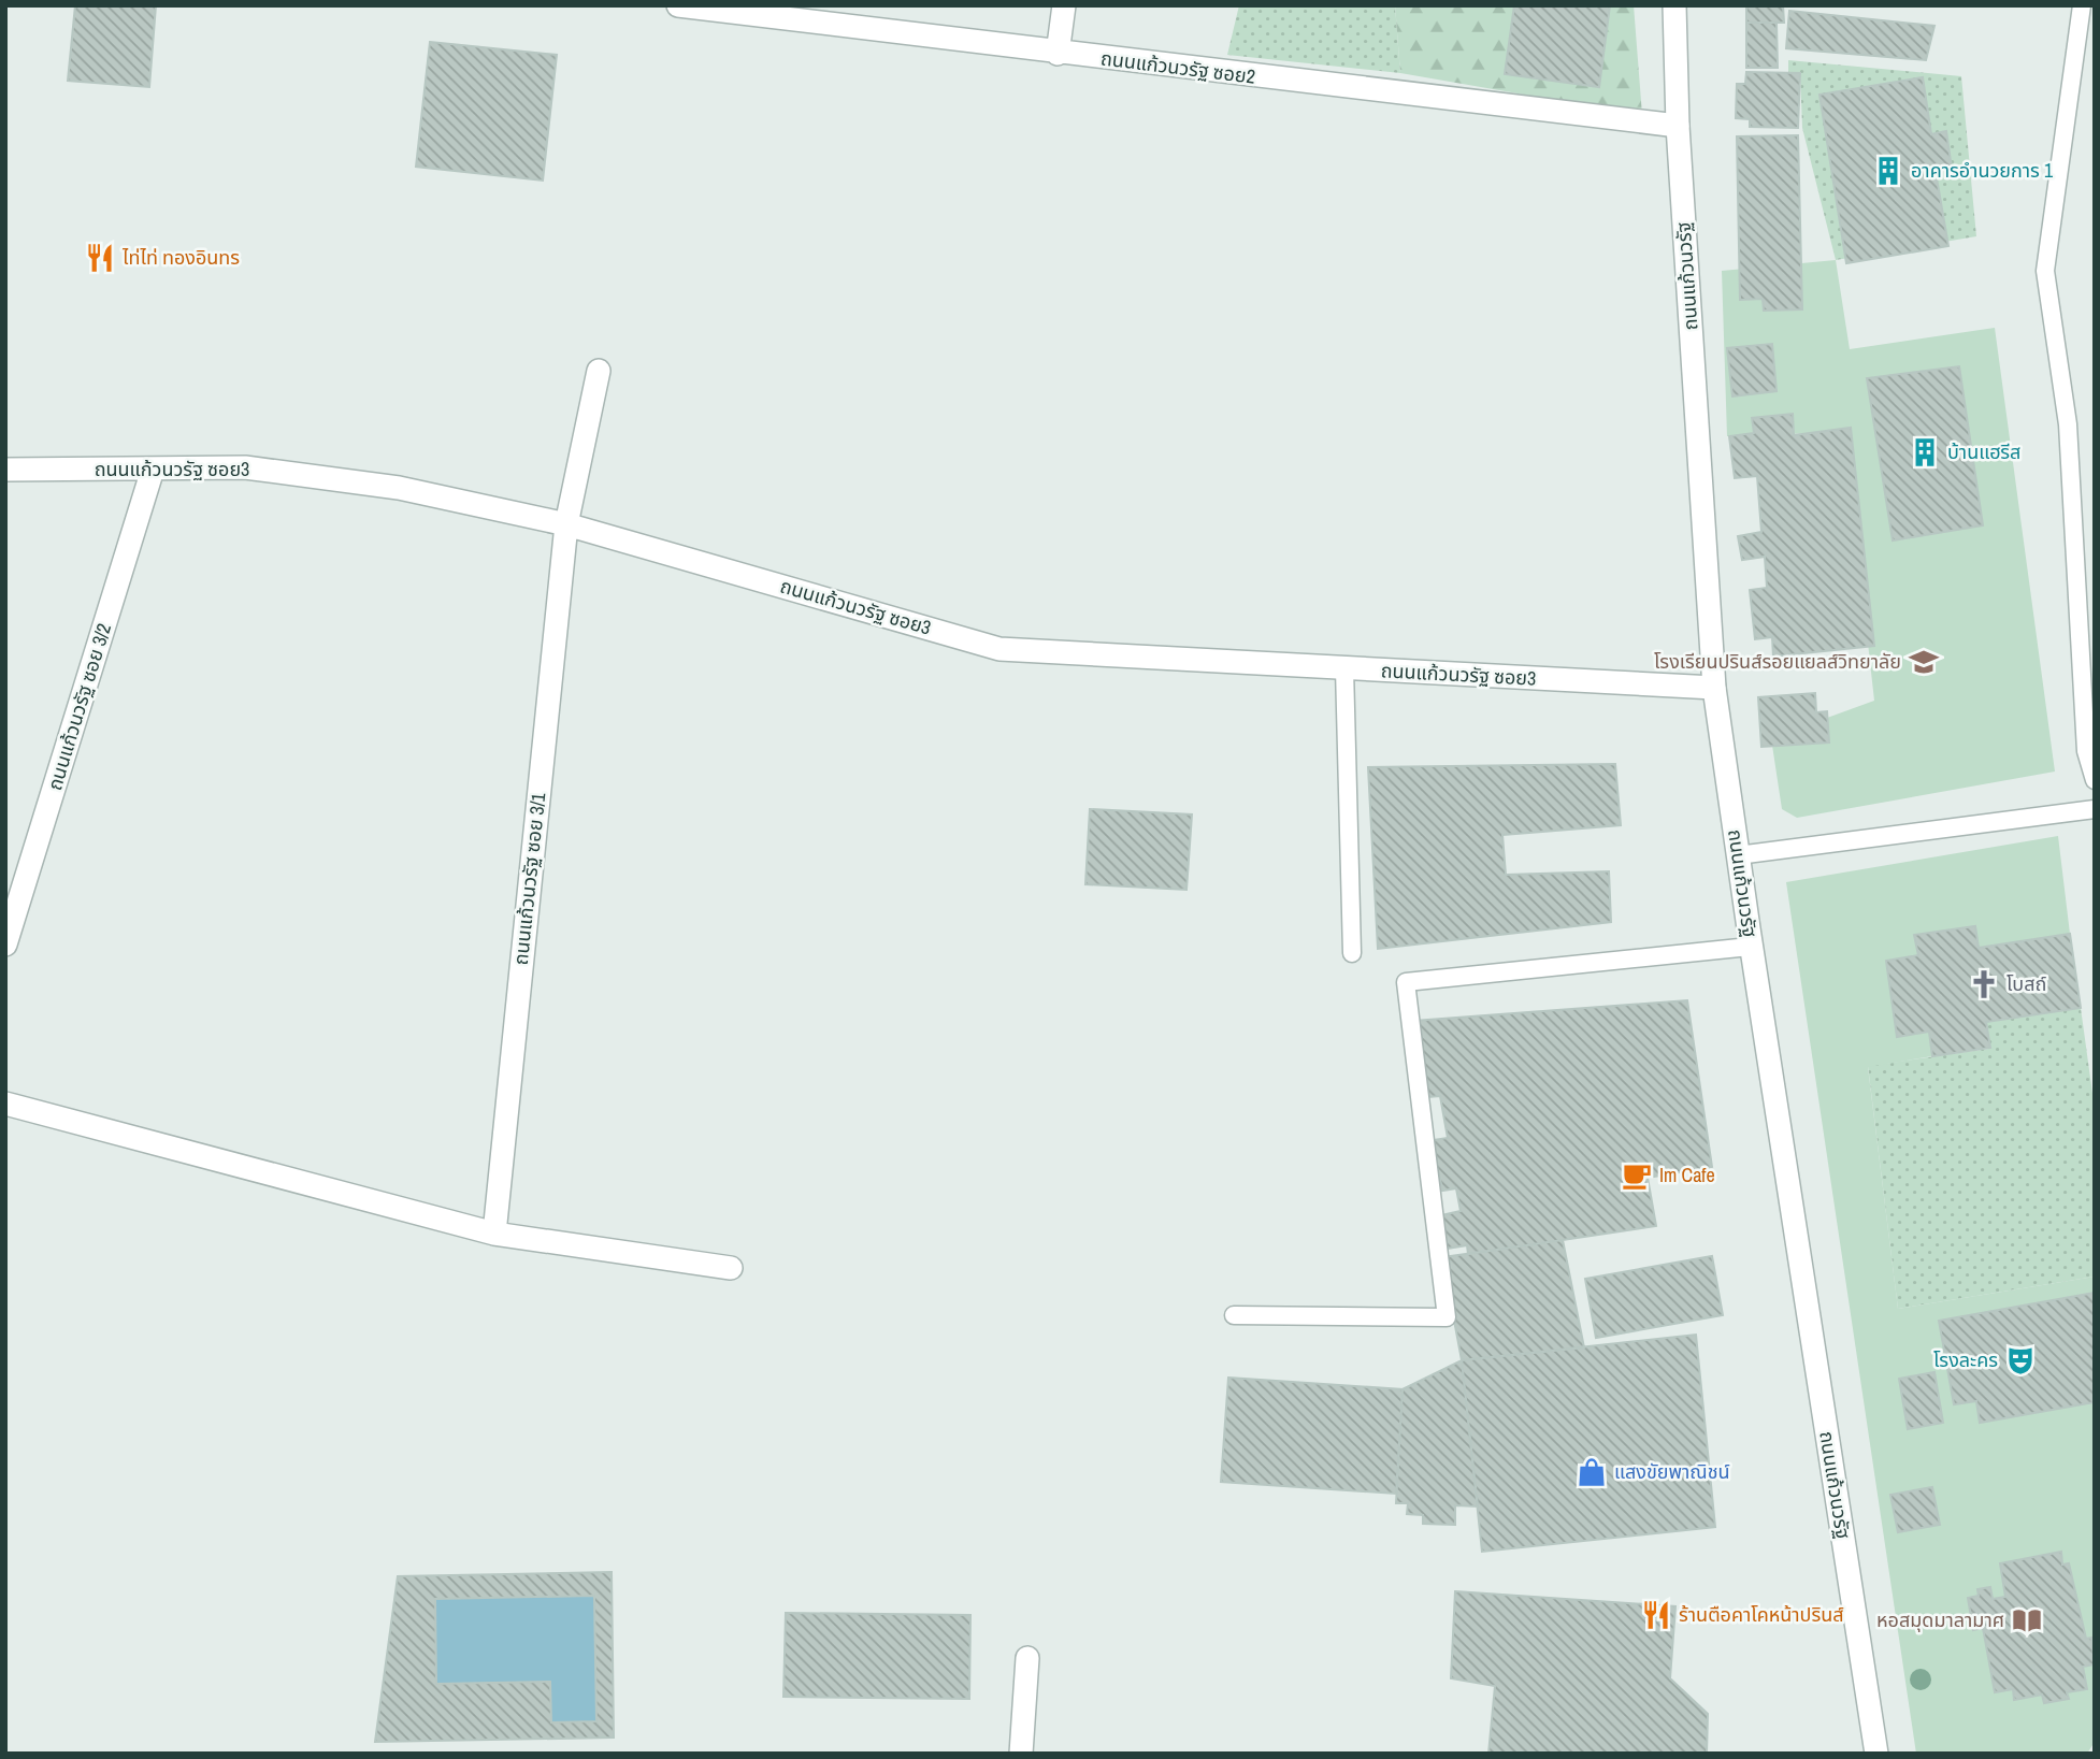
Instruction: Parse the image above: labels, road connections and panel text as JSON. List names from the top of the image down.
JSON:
{
  "streets": {
    "street": [
      "ถนนแก้วนวรัฐ ซอย2",
      "ถนนแก้วนวรัฐ",
      "ถนนแก้วนวรัฐ ซอย3",
      "ถนนแก้วนวรัฐ ซอย 3/2",
      "ถนนแก้วนวรัฐ ซอย 3/1"
    ]
  },
  "crossings": [
    ["ถนนแก้วนวรัฐ ซอย2", "ถนนแก้วนวรัฐ"],
    ["ถนนแก้วนวรัฐ", "ถนนแก้วนวรัฐ ซอย3"],
    ["ถนนแก้วนวรัฐ ซอย3", "ถนนแก้วนวรัฐ ซอย 3/2"],
    ["ถนนแก้วนวรัฐ ซอย3", "ถนนแก้วนวรัฐ ซอย 3/1"]
  ],
  "places": {
    "building": ["อาคารอำนวยการ 1", "บ้านแฮรีส"],
    "restaurant": ["ไท่ไท่ ทองอินทร", "ร้านตือคาโคหน้าปรินส์"],
    "school or university": ["โรงเรียนปรินส์รอยแยลส์วิทยาลัย"],
    "church": ["โบสถ์"],
    "cafe": ["Im Cafe"],
    "theatre": ["โรงละคร"],
    "shop": ["แสงขัยพาณิชน์"],
    "library": ["หอสมุดมาลามาศ"]
  }
}
